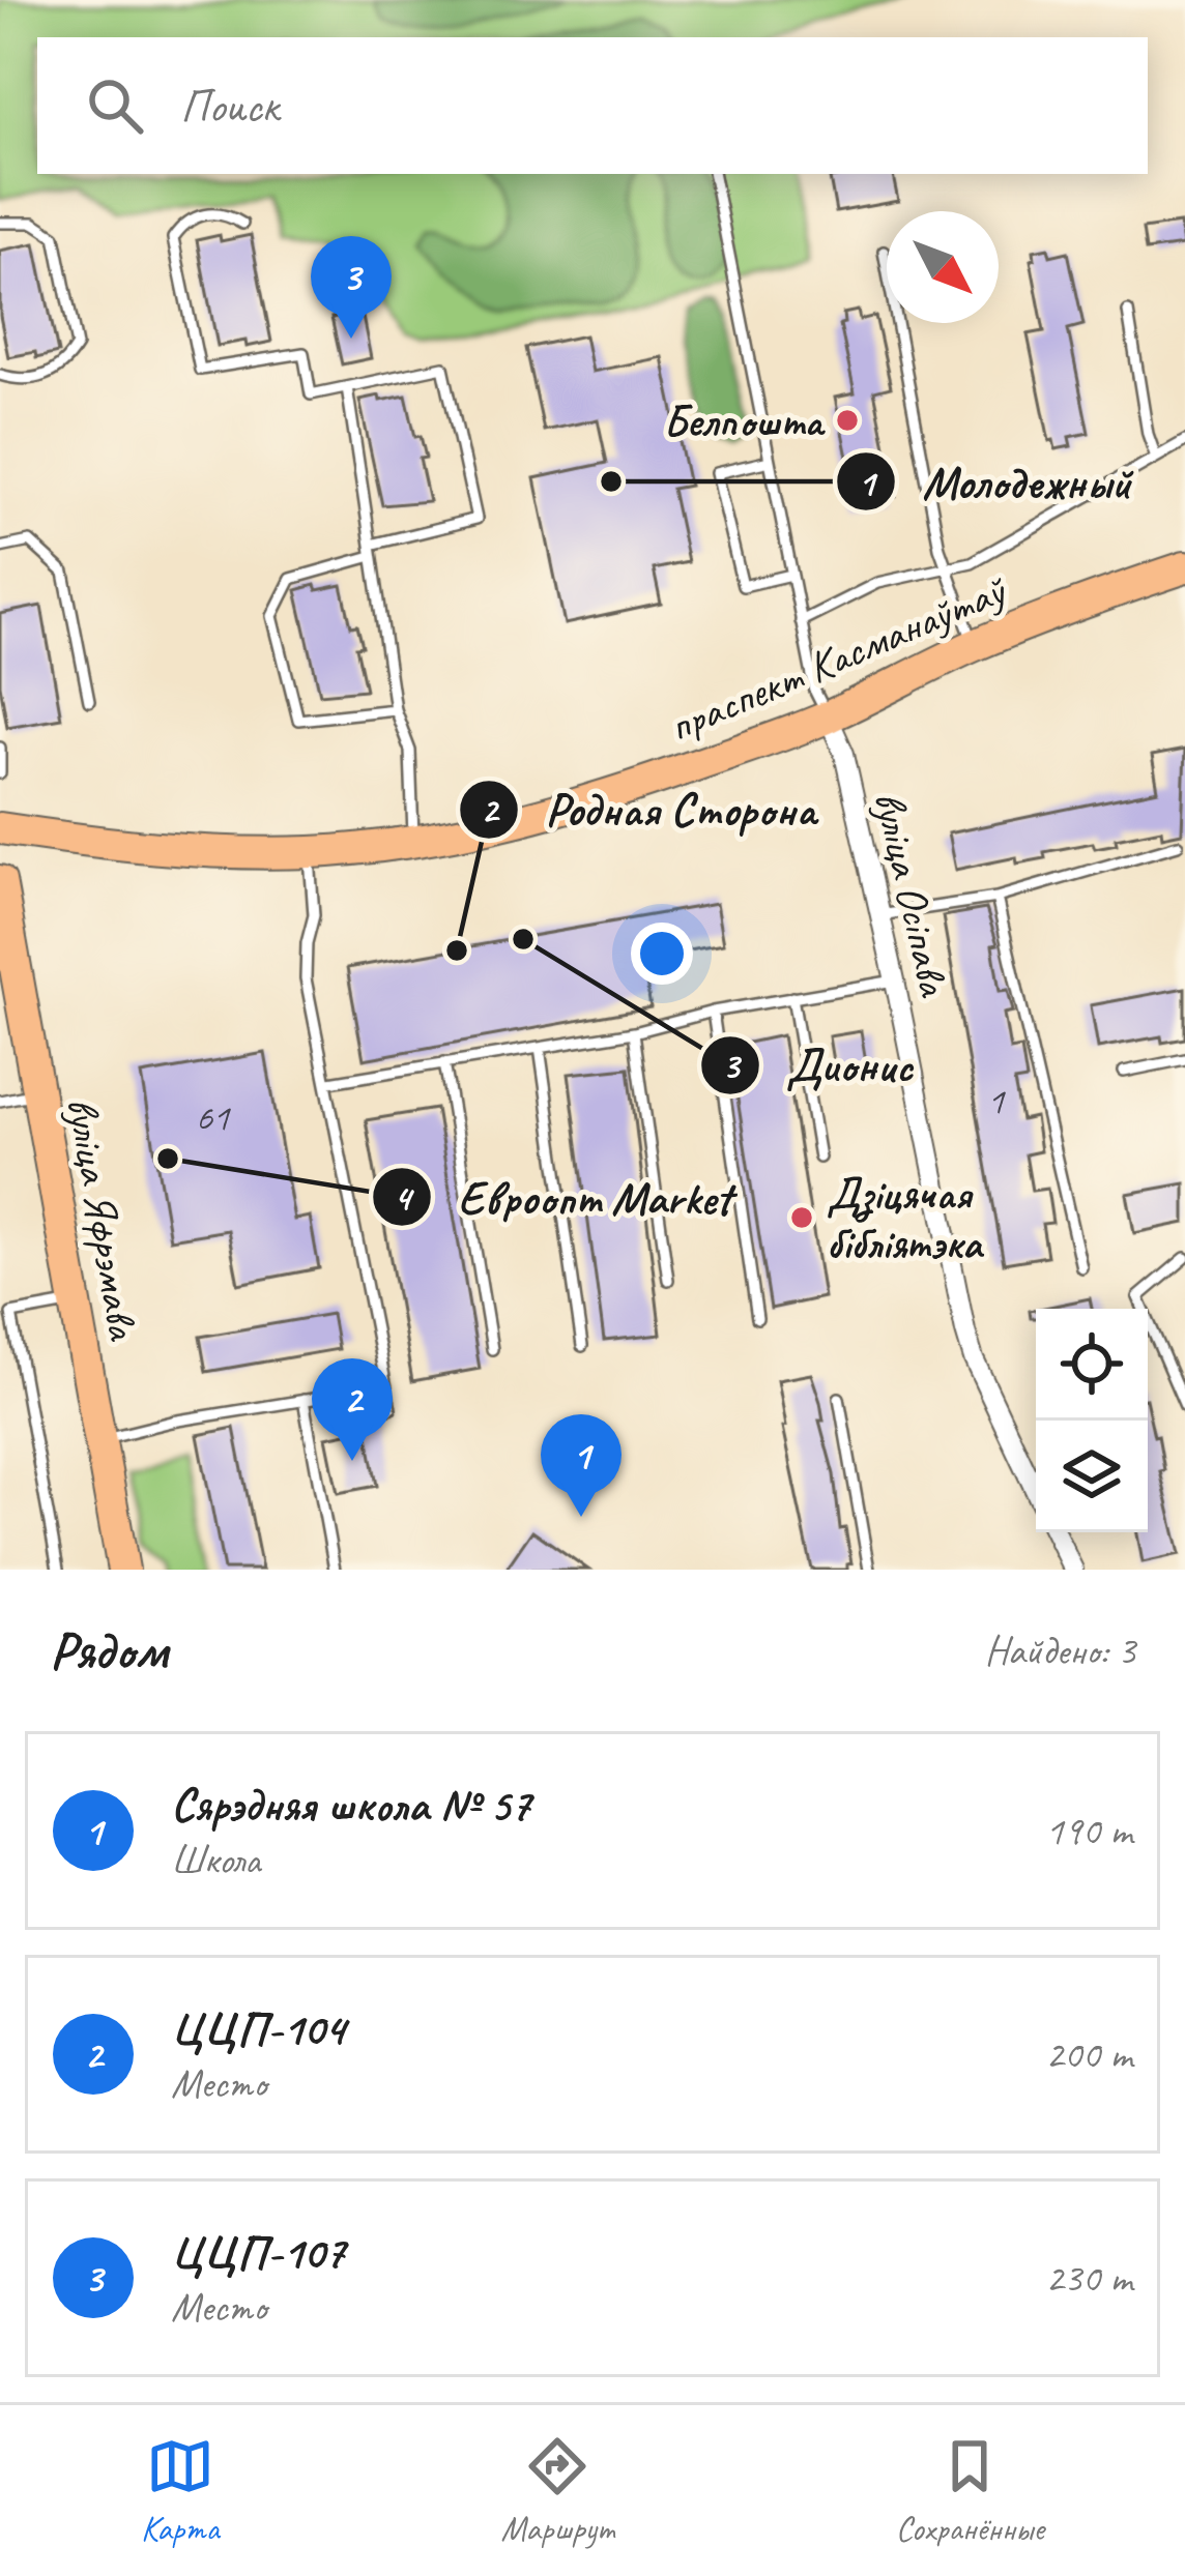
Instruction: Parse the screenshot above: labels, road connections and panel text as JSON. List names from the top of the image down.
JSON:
{
  "streets": {
    "main road": ["праспект Касманаўтаў", "вуліца Яфрэмава"],
    "street": ["вуліца Осіпава"]
  },
  "crossings": [
    ["праспект Касманаўтаў", "вуліца Осіпава"]
  ],
  "places": [
    "Белпошта",
    "Молодежный",
    "Дионис",
    "Родная Сторона",
    "Евроопт Market",
    "Дзіцячая бібліятэка"
  ],
  "house_numbers": ["1", "61"],
  "north": "bottom right",
  "page": {
    "search": "Поиск",
    "pins": ["3", "2", "1"],
    "heading": ["Рядом", "Найдено: 3"],
    "list": [
      {
        "mark": "1",
        "name": "Сярэдняя школа № 57",
        "note": "Школа",
        "value": "190 m"
      },
      {
        "mark": "2",
        "name": "ЦЦП-104",
        "note": "Место",
        "value": "200 m"
      },
      {
        "mark": "3",
        "name": "ЦЦП-107",
        "note": "Место",
        "value": "230 m"
      }
    ],
    "nav": ["Карта", "Маршрут", "Сохранённые"]
  }
}
